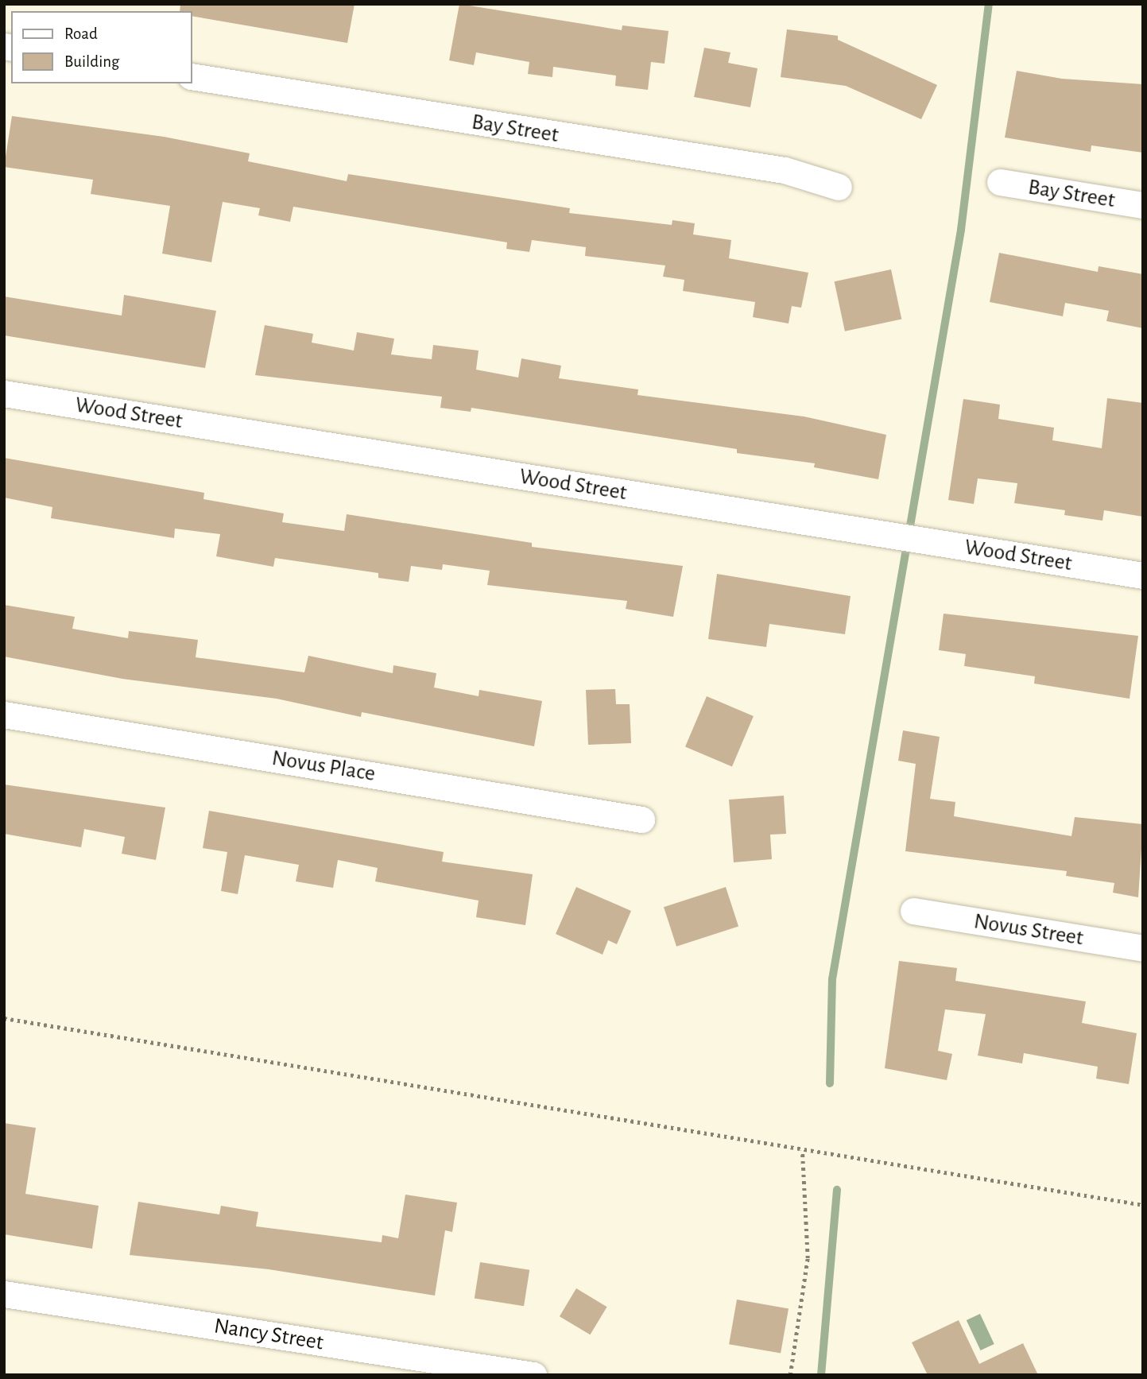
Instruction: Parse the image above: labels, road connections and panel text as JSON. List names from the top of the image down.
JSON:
{
  "streets": {
    "street": [
      "Bay Street",
      "Wood Street",
      "Novus Place",
      "Novus Street",
      "Nancy Street"
    ]
  },
  "legend": ["Road", "Building"]
}
